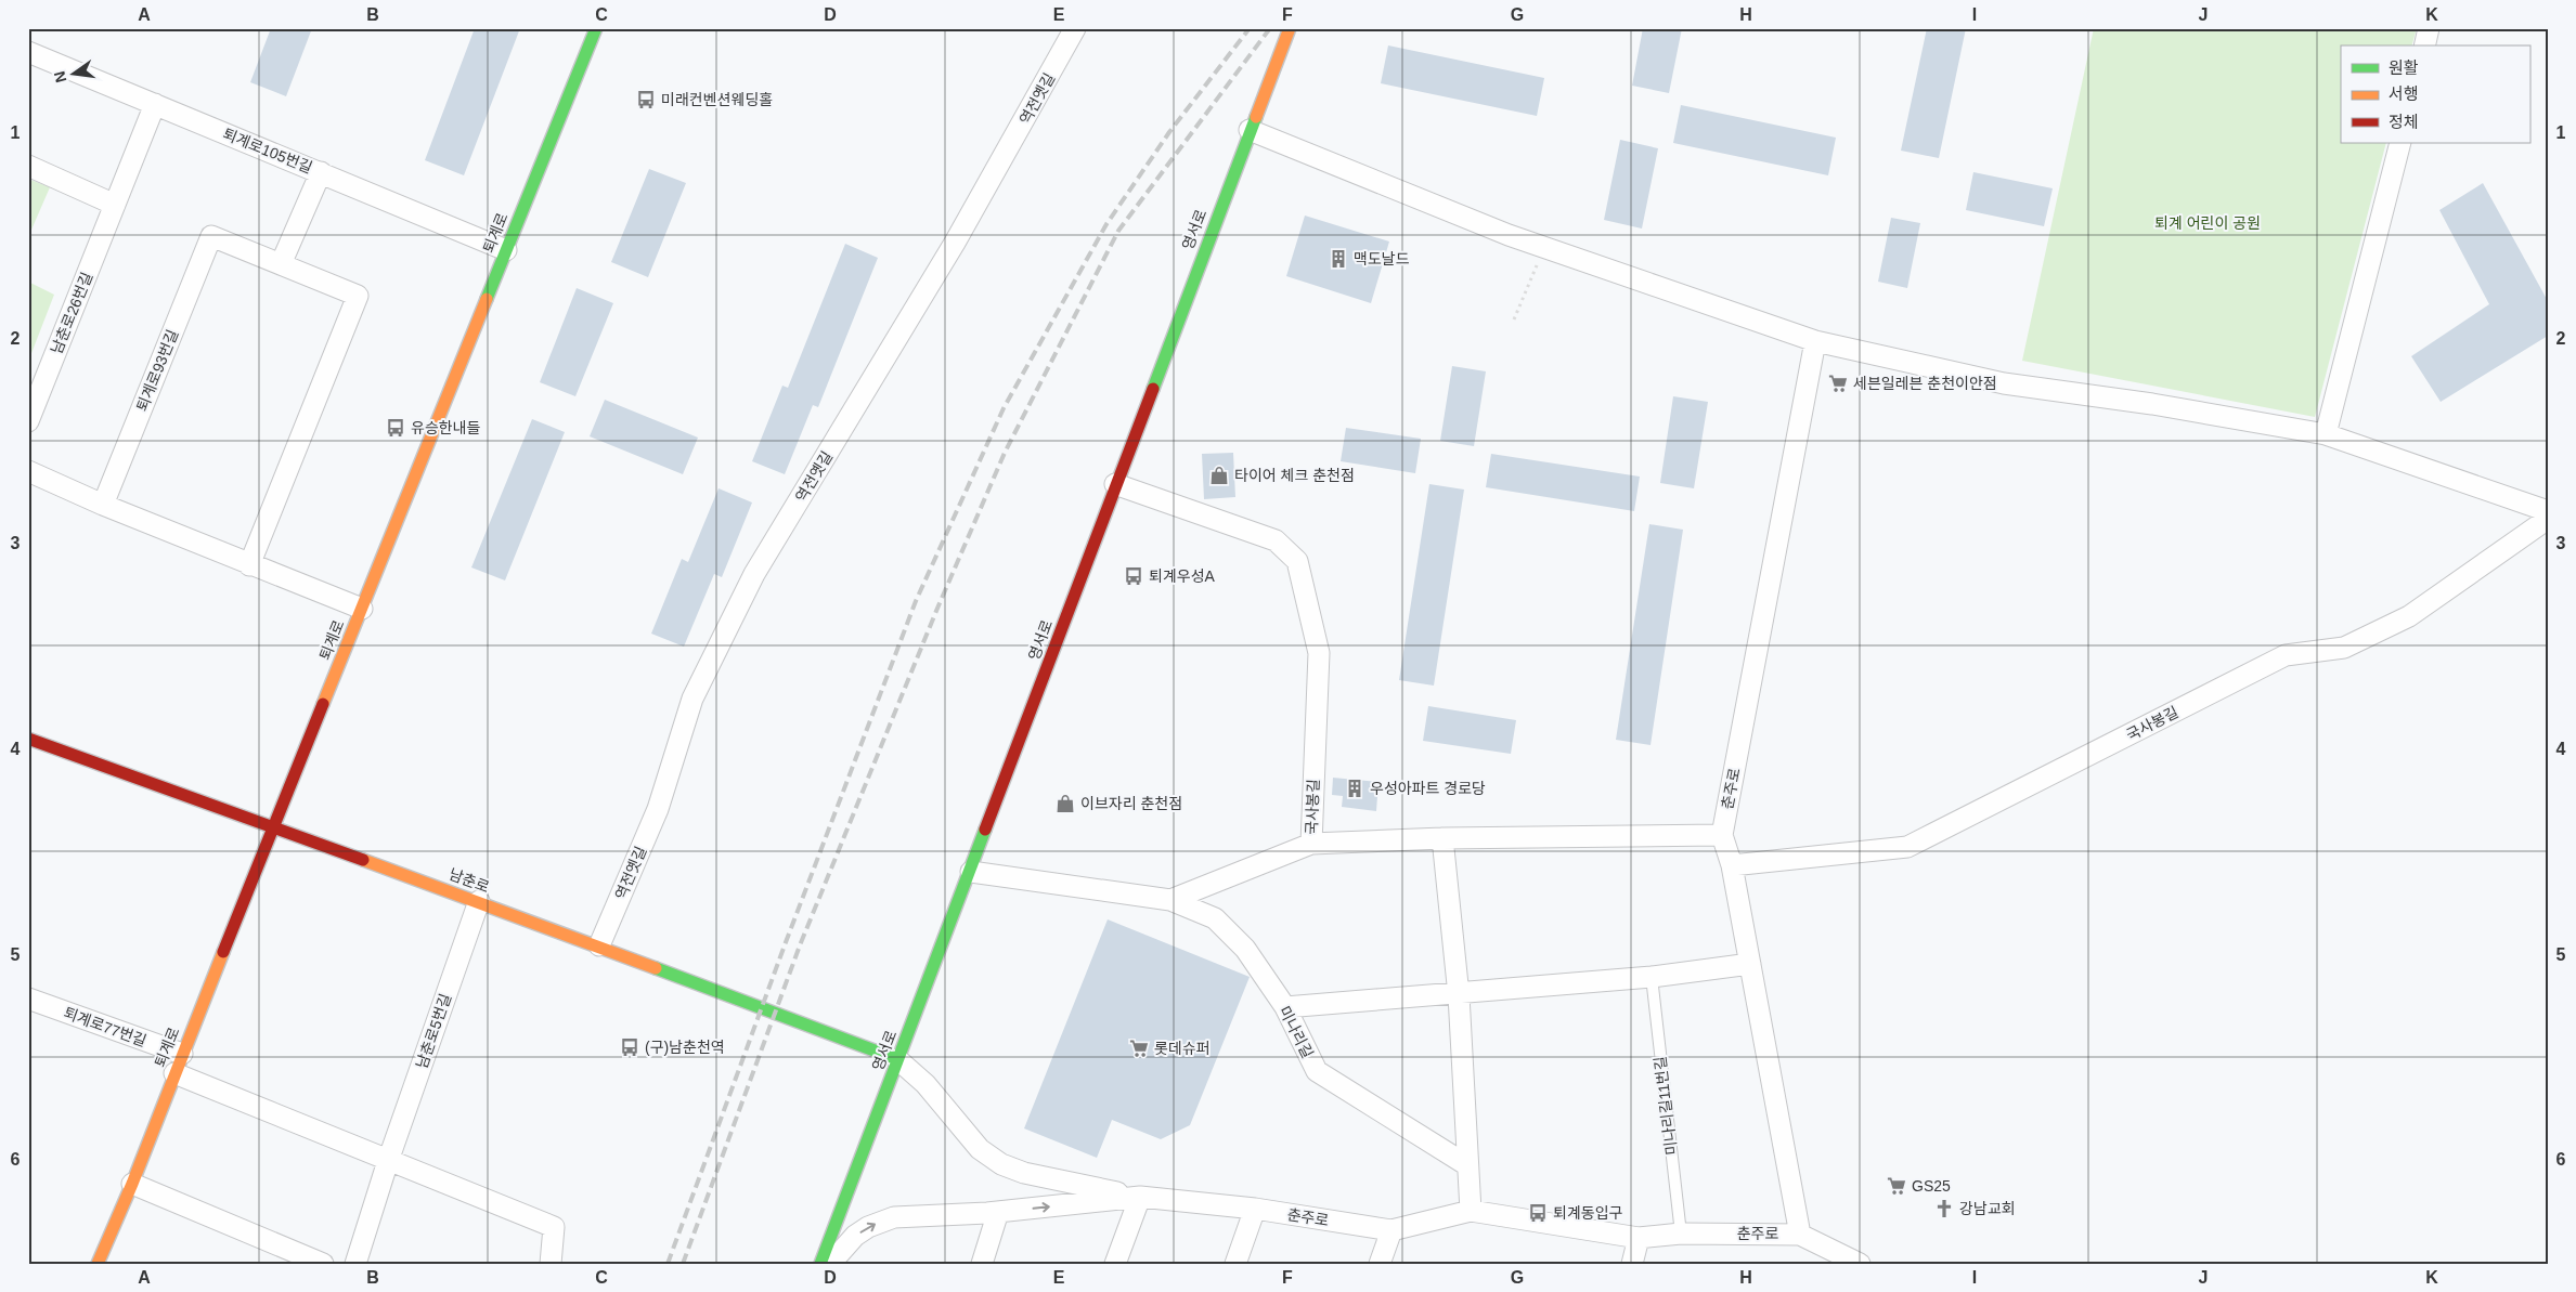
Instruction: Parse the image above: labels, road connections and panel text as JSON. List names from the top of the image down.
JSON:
{
  "streets": {
    "street": [
      "역전옛길",
      "퇴계로105번길",
      "영서로",
      "퇴계로",
      "남춘로26번길",
      "퇴계로93번길",
      "국사봉길",
      "춘주로",
      "남춘로",
      "퇴계로77번길",
      "남춘로5번길",
      "미나리길"
    ],
    "lane": ["미나리길11번길"]
  },
  "crossings": [
    ["역전옛길", "남춘로"],
    ["퇴계로105번길", "퇴계로"],
    ["퇴계로105번길", "남춘로26번길"],
    ["영서로", "국사봉길"],
    ["영서로", "남춘로"],
    ["영서로", "미나리길"],
    ["퇴계로", "남춘로"],
    ["퇴계로", "퇴계로77번길"],
    ["국사봉길", "춘주로"],
    ["국사봉길", "미나리길"],
    ["춘주로", "미나리길11번길"],
    ["남춘로", "남춘로5번길"]
  ],
  "parks": ["퇴계 어린이 공원"],
  "places": {
    "bus stop": [
      "미래컨벤션웨딩홀",
      "유승한내들",
      "퇴계우성A",
      "(구)남춘천역",
      "퇴계동입구"
    ],
    "building": ["맥도날드", "우성아파트 경로당"],
    "supermarket": ["세븐일레븐 춘천이안점", "롯데슈퍼", "GS25"],
    "shop": ["타이어 체크 춘천점", "이브자리 춘천점"],
    "church": ["강남교회"]
  },
  "legend": ["원활", "서행", "정체"],
  "north": "left",
  "grid": {
    "columns": [
      "A",
      "B",
      "C",
      "D",
      "E",
      "F",
      "G",
      "H",
      "I",
      "J",
      "K"
    ],
    "rows": [
      "1",
      "2",
      "3",
      "4",
      "5",
      "6"
    ]
  }
}
